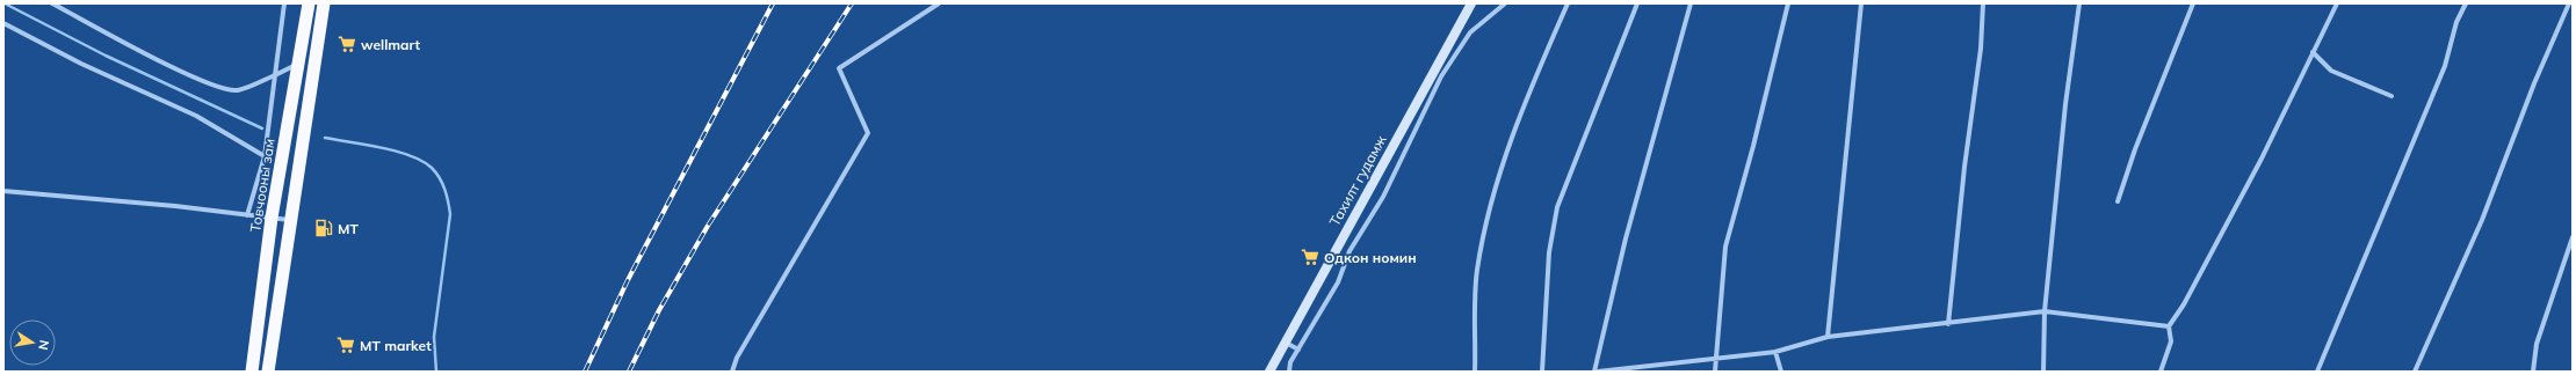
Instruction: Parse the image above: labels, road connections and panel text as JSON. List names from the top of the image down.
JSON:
{
  "streets": {
    "highway": ["Товчооны зам"],
    "main road": ["Тахилт гудамж"]
  },
  "places": {
    "supermarket": ["wellmart", "Одкон номин", "MT market"],
    "fuel station": ["МТ"]
  },
  "north": "right"
}
